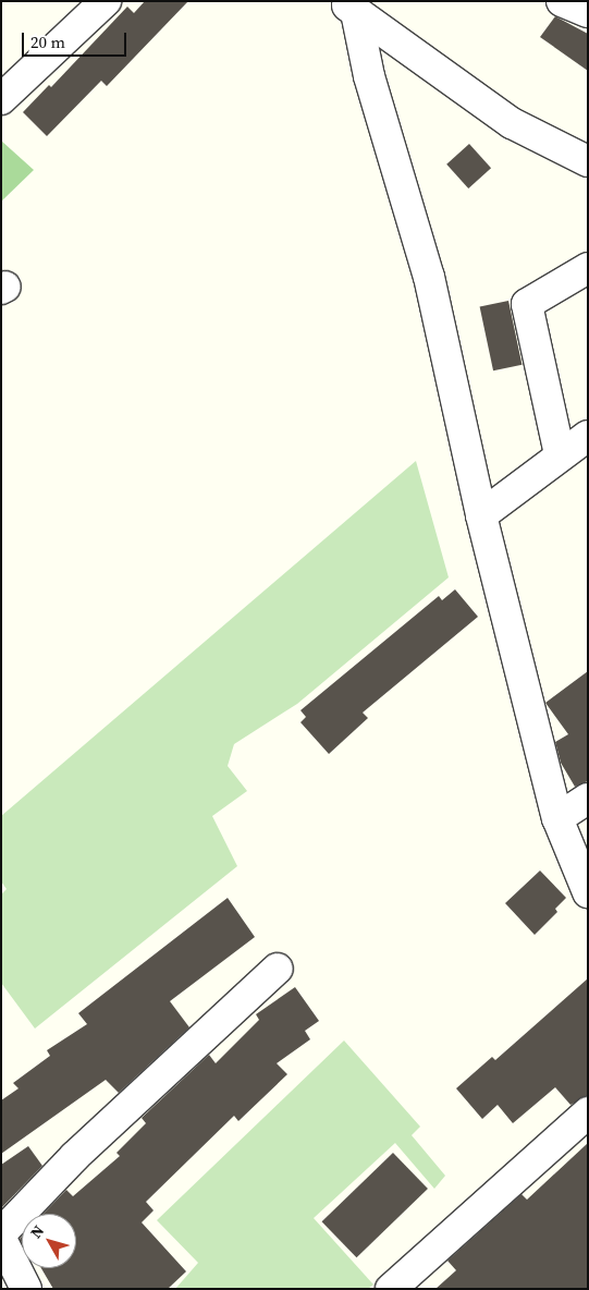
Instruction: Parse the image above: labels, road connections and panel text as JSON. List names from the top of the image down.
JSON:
{
  "scale_bar": "20 m",
  "north": "top left"
}
